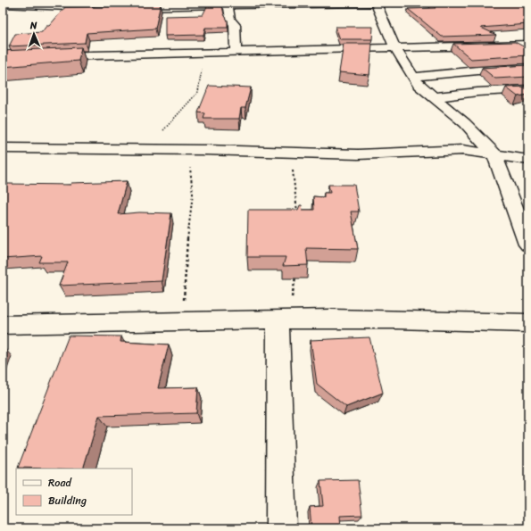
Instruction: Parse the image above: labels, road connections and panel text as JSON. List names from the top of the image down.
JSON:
{
  "legend": ["Road", "Building"],
  "north": "top"
}
